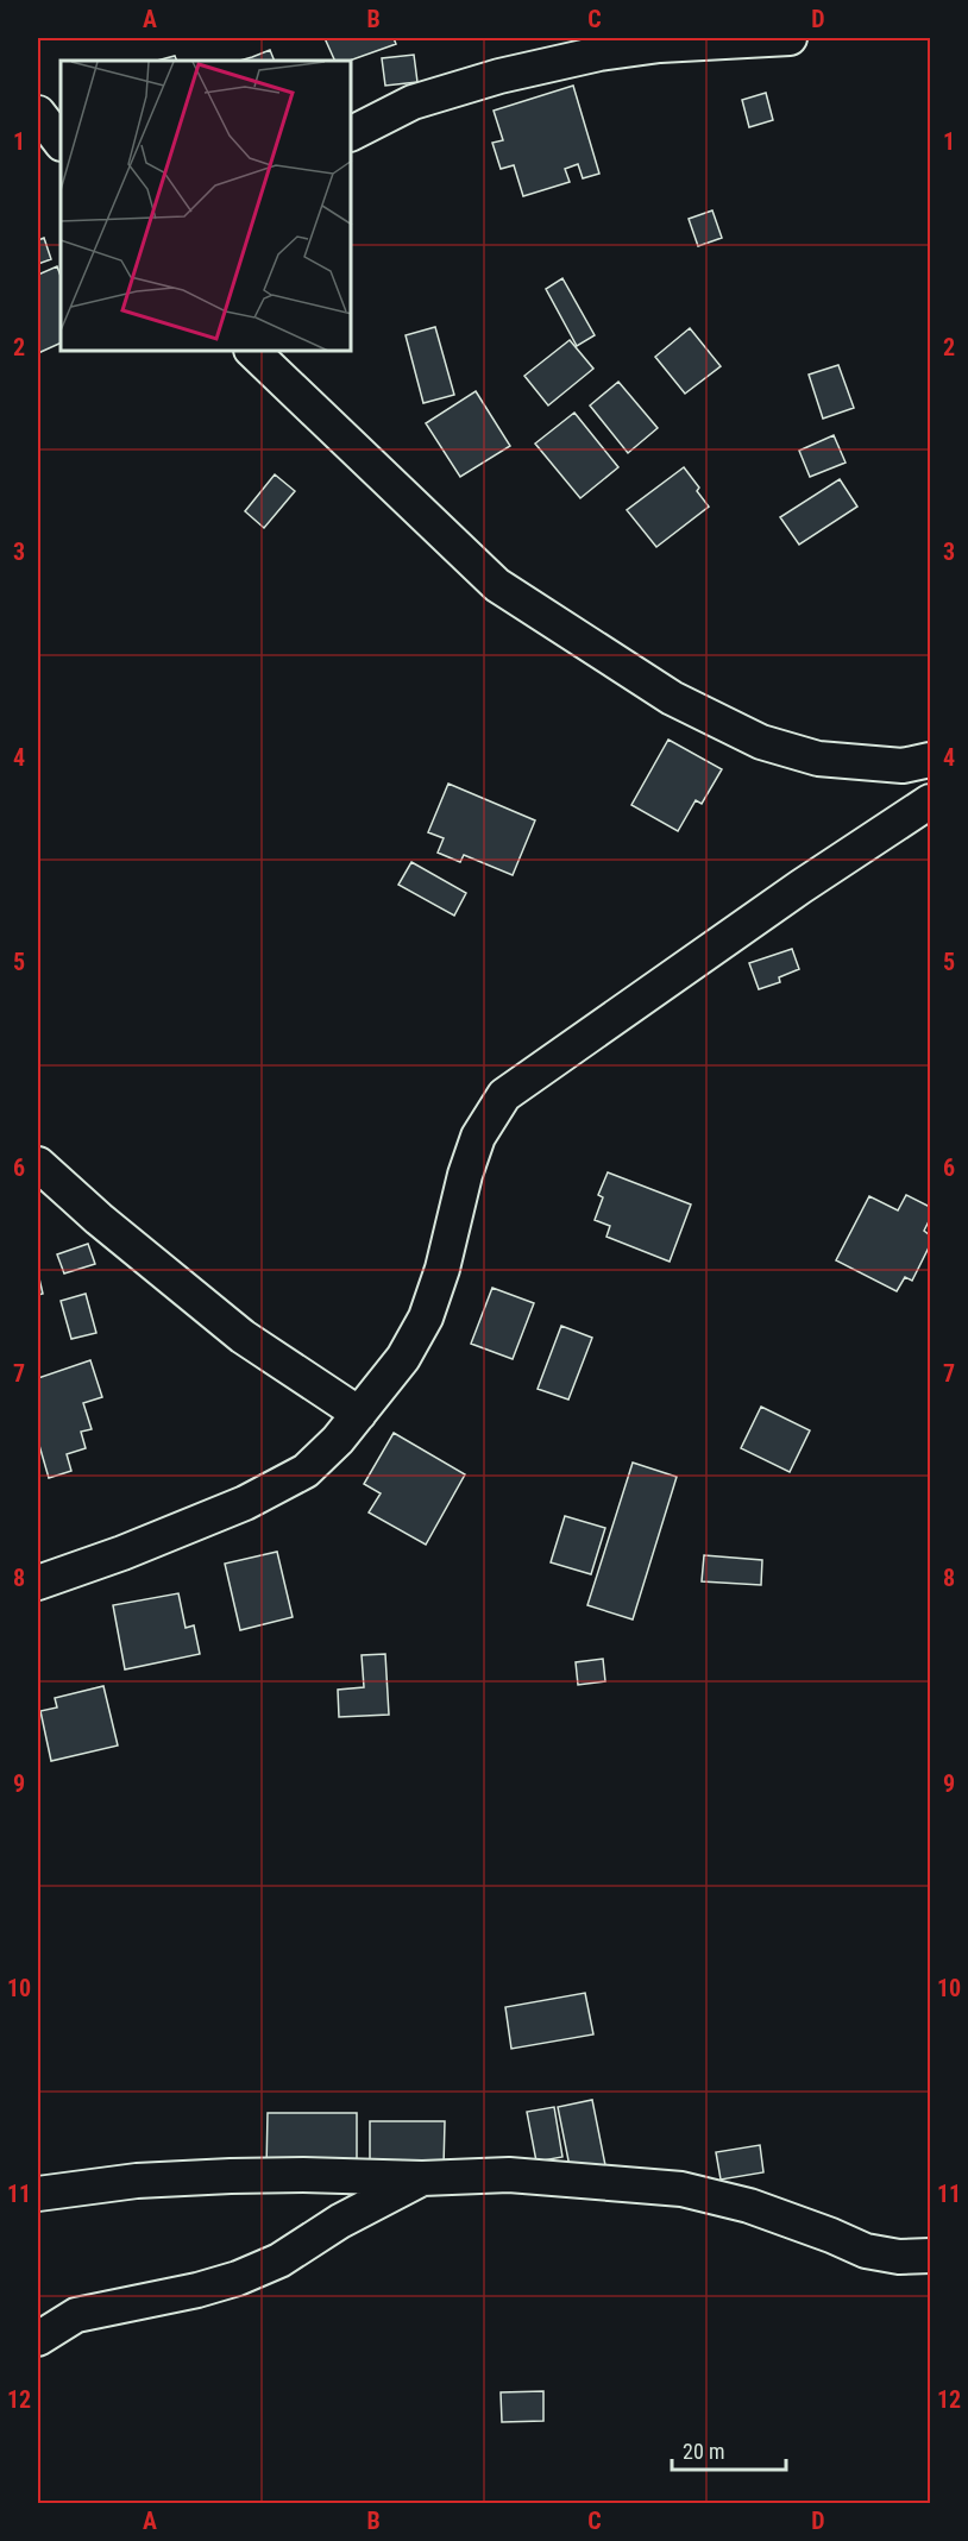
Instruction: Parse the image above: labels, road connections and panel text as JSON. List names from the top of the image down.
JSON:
{
  "scale_bar": "20 m",
  "grid": {
    "columns": [
      "A",
      "B",
      "C",
      "D"
    ],
    "rows": [
      "1",
      "2",
      "3",
      "4",
      "5",
      "6",
      "7",
      "8",
      "9",
      "10",
      "11",
      "12"
    ]
  }
}
